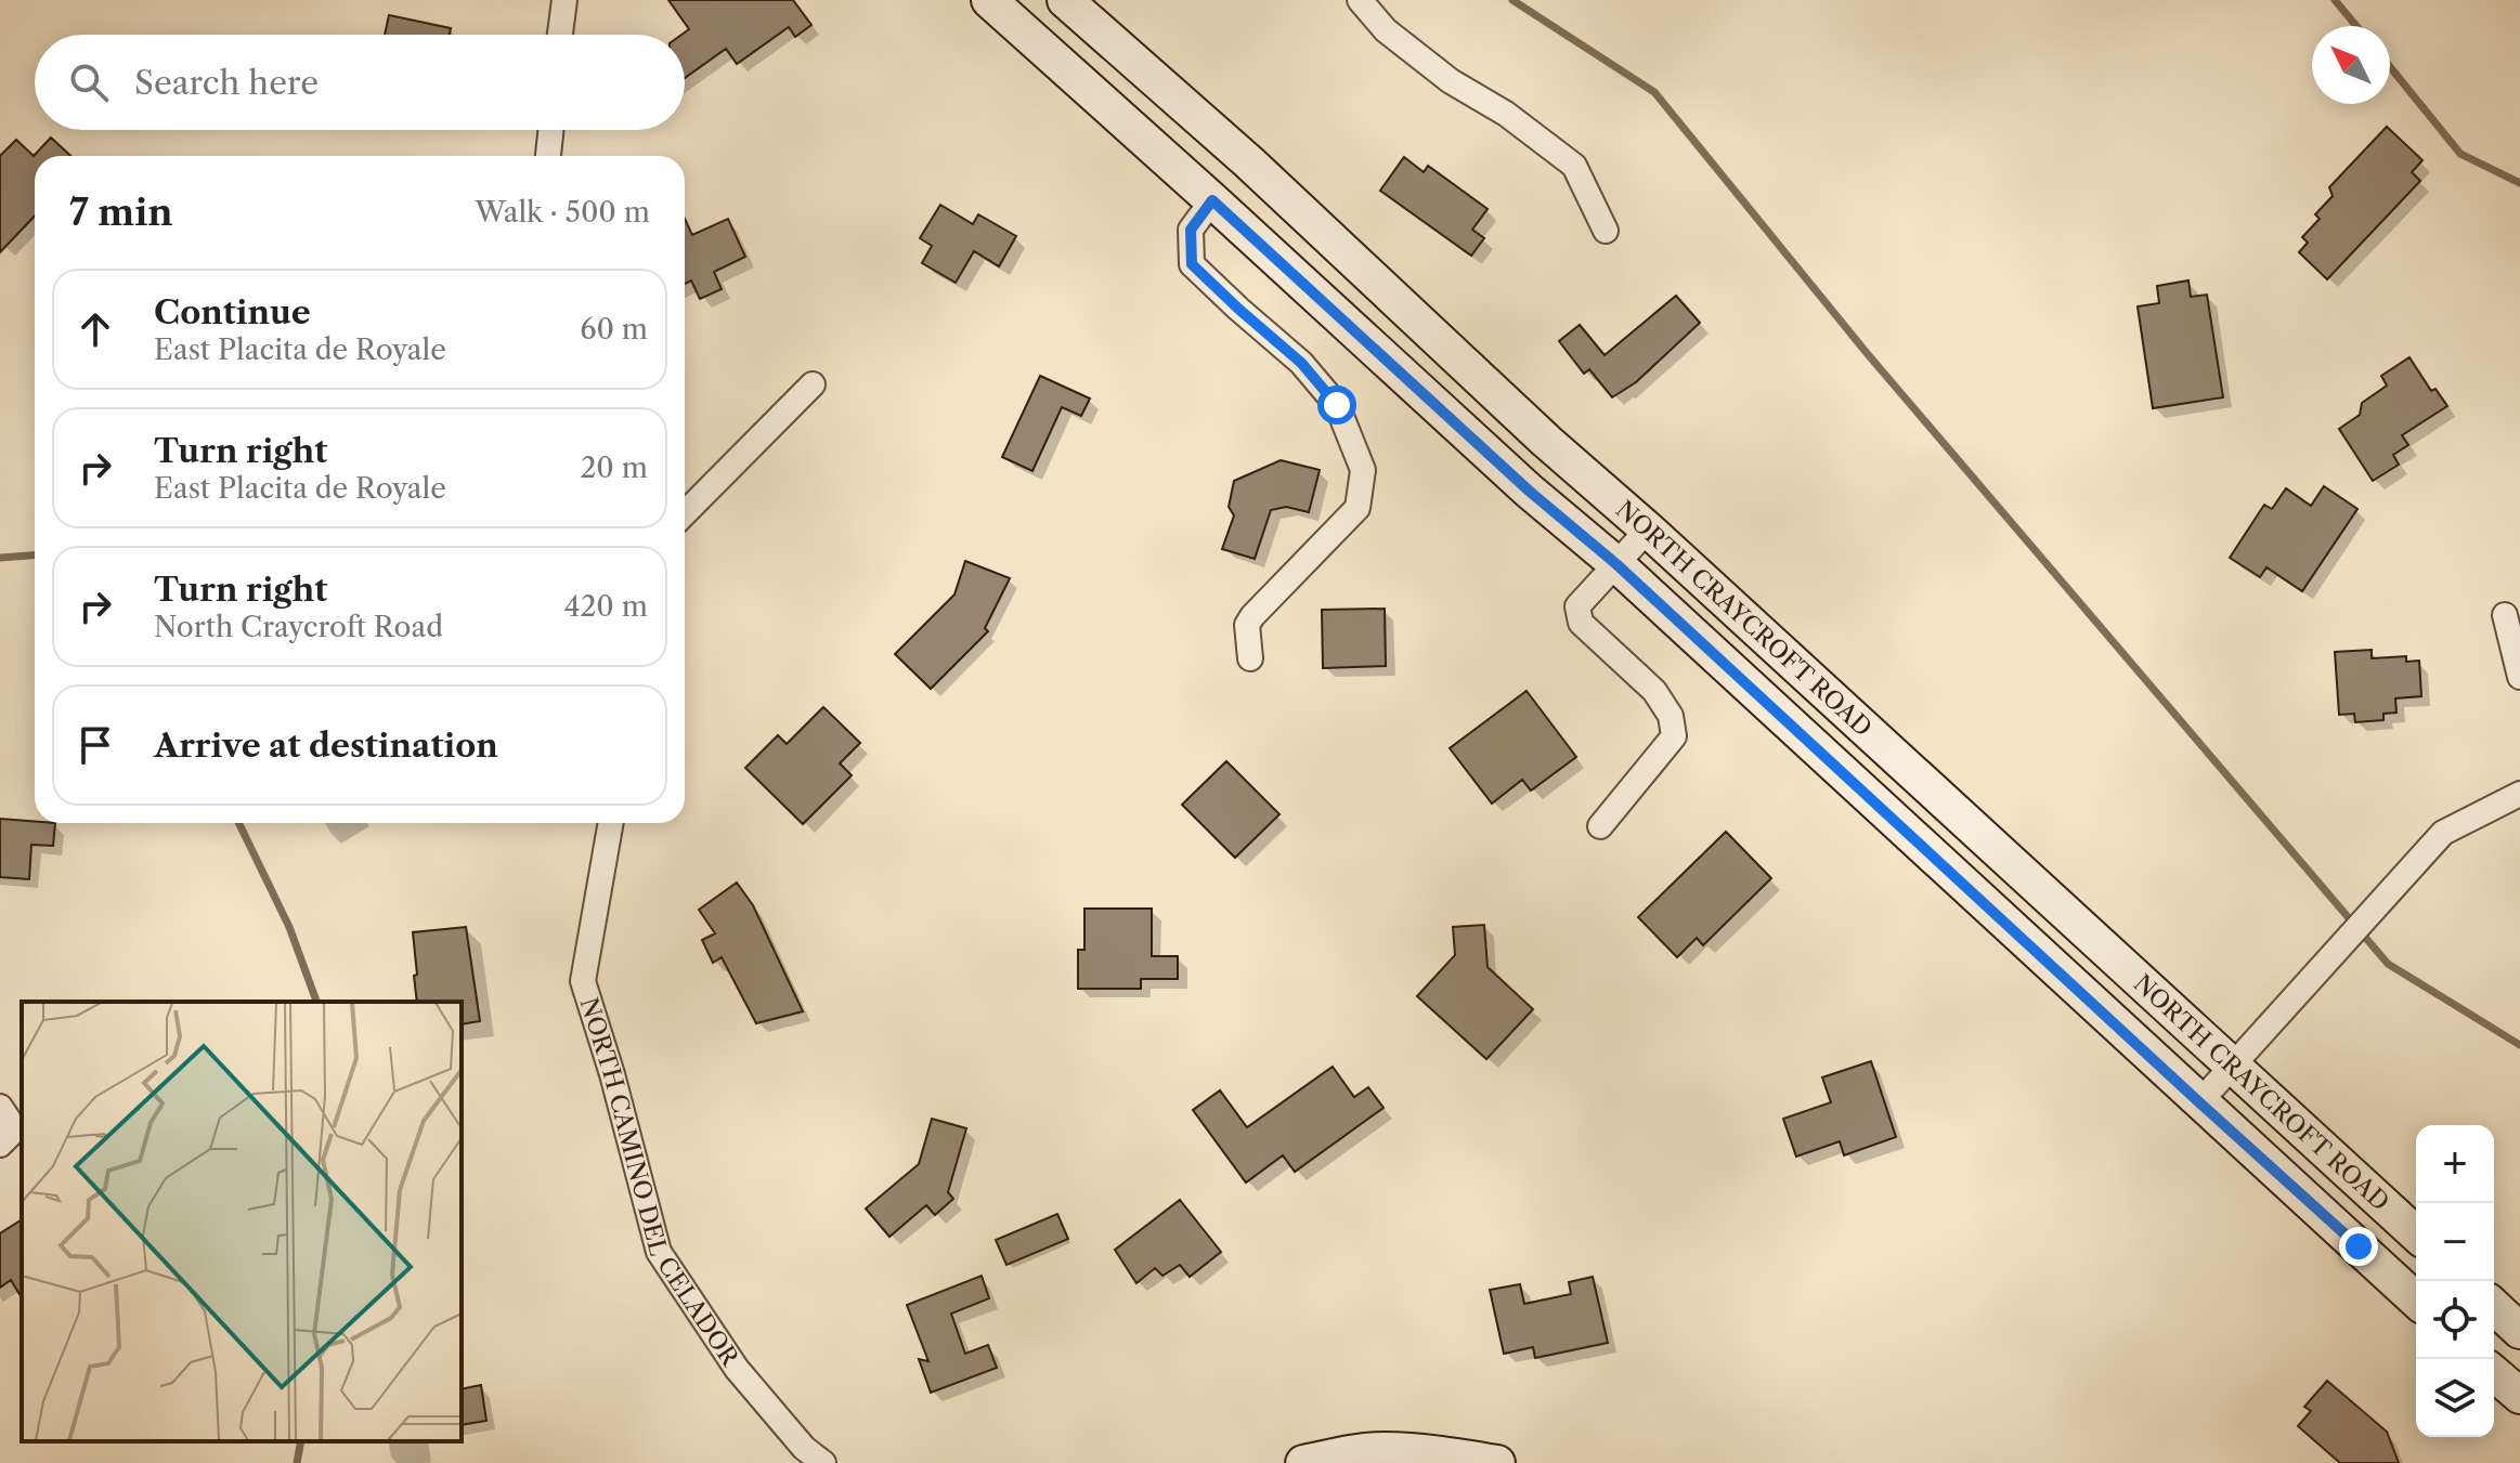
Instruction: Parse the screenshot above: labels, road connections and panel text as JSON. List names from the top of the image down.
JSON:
{
  "streets": {
    "main road": ["NORTH CRAYCROFT ROAD"],
    "street": ["NORTH CAMINO DEL CELADOR"]
  },
  "north": "top left",
  "page": {
    "search": "Search here",
    "heading": ["7 min", "Walk · 500 m"],
    "list": [
      ["Continue", "East Placita de Royale", "60 m"],
      ["Turn right", "East Placita de Royale", "20 m"],
      ["Turn right", "North Craycroft Road", "420 m"],
      "Arrive at destination"
    ],
    "map_buttons": ["+", "−"]
  }
}
